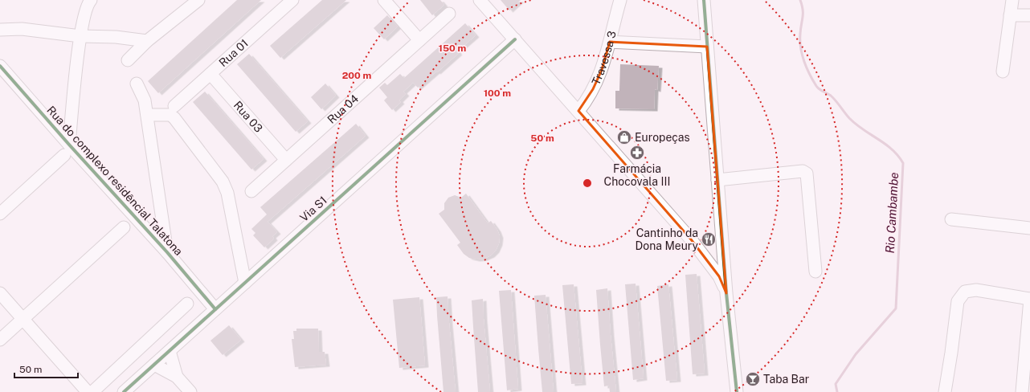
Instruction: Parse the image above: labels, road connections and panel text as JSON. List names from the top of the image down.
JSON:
{
  "streets": {
    "street": [
      "Rua 01",
      "Travessa 3",
      "Rua 04",
      "Rua 03",
      "Rua do complexo residêncial Talatona",
      "Via S1"
    ]
  },
  "crossings": [
    ["Rua 01", "Rua 03"],
    ["Rua 04", "Rua 03"],
    ["Rua do complexo residêncial Talatona", "Via S1"]
  ],
  "water": ["Rio Cambambe"],
  "places": {
    "shop": ["Europeças"],
    "pharmacy": ["Farmácia Chocovala III"],
    "restaurant": ["Cantinho da Dona Meury"],
    "bar": ["Taba Bar"]
  },
  "scale_bar": "50 m",
  "rings": [
    "150 m",
    "200 m",
    "100 m",
    "50 m"
  ]
}
